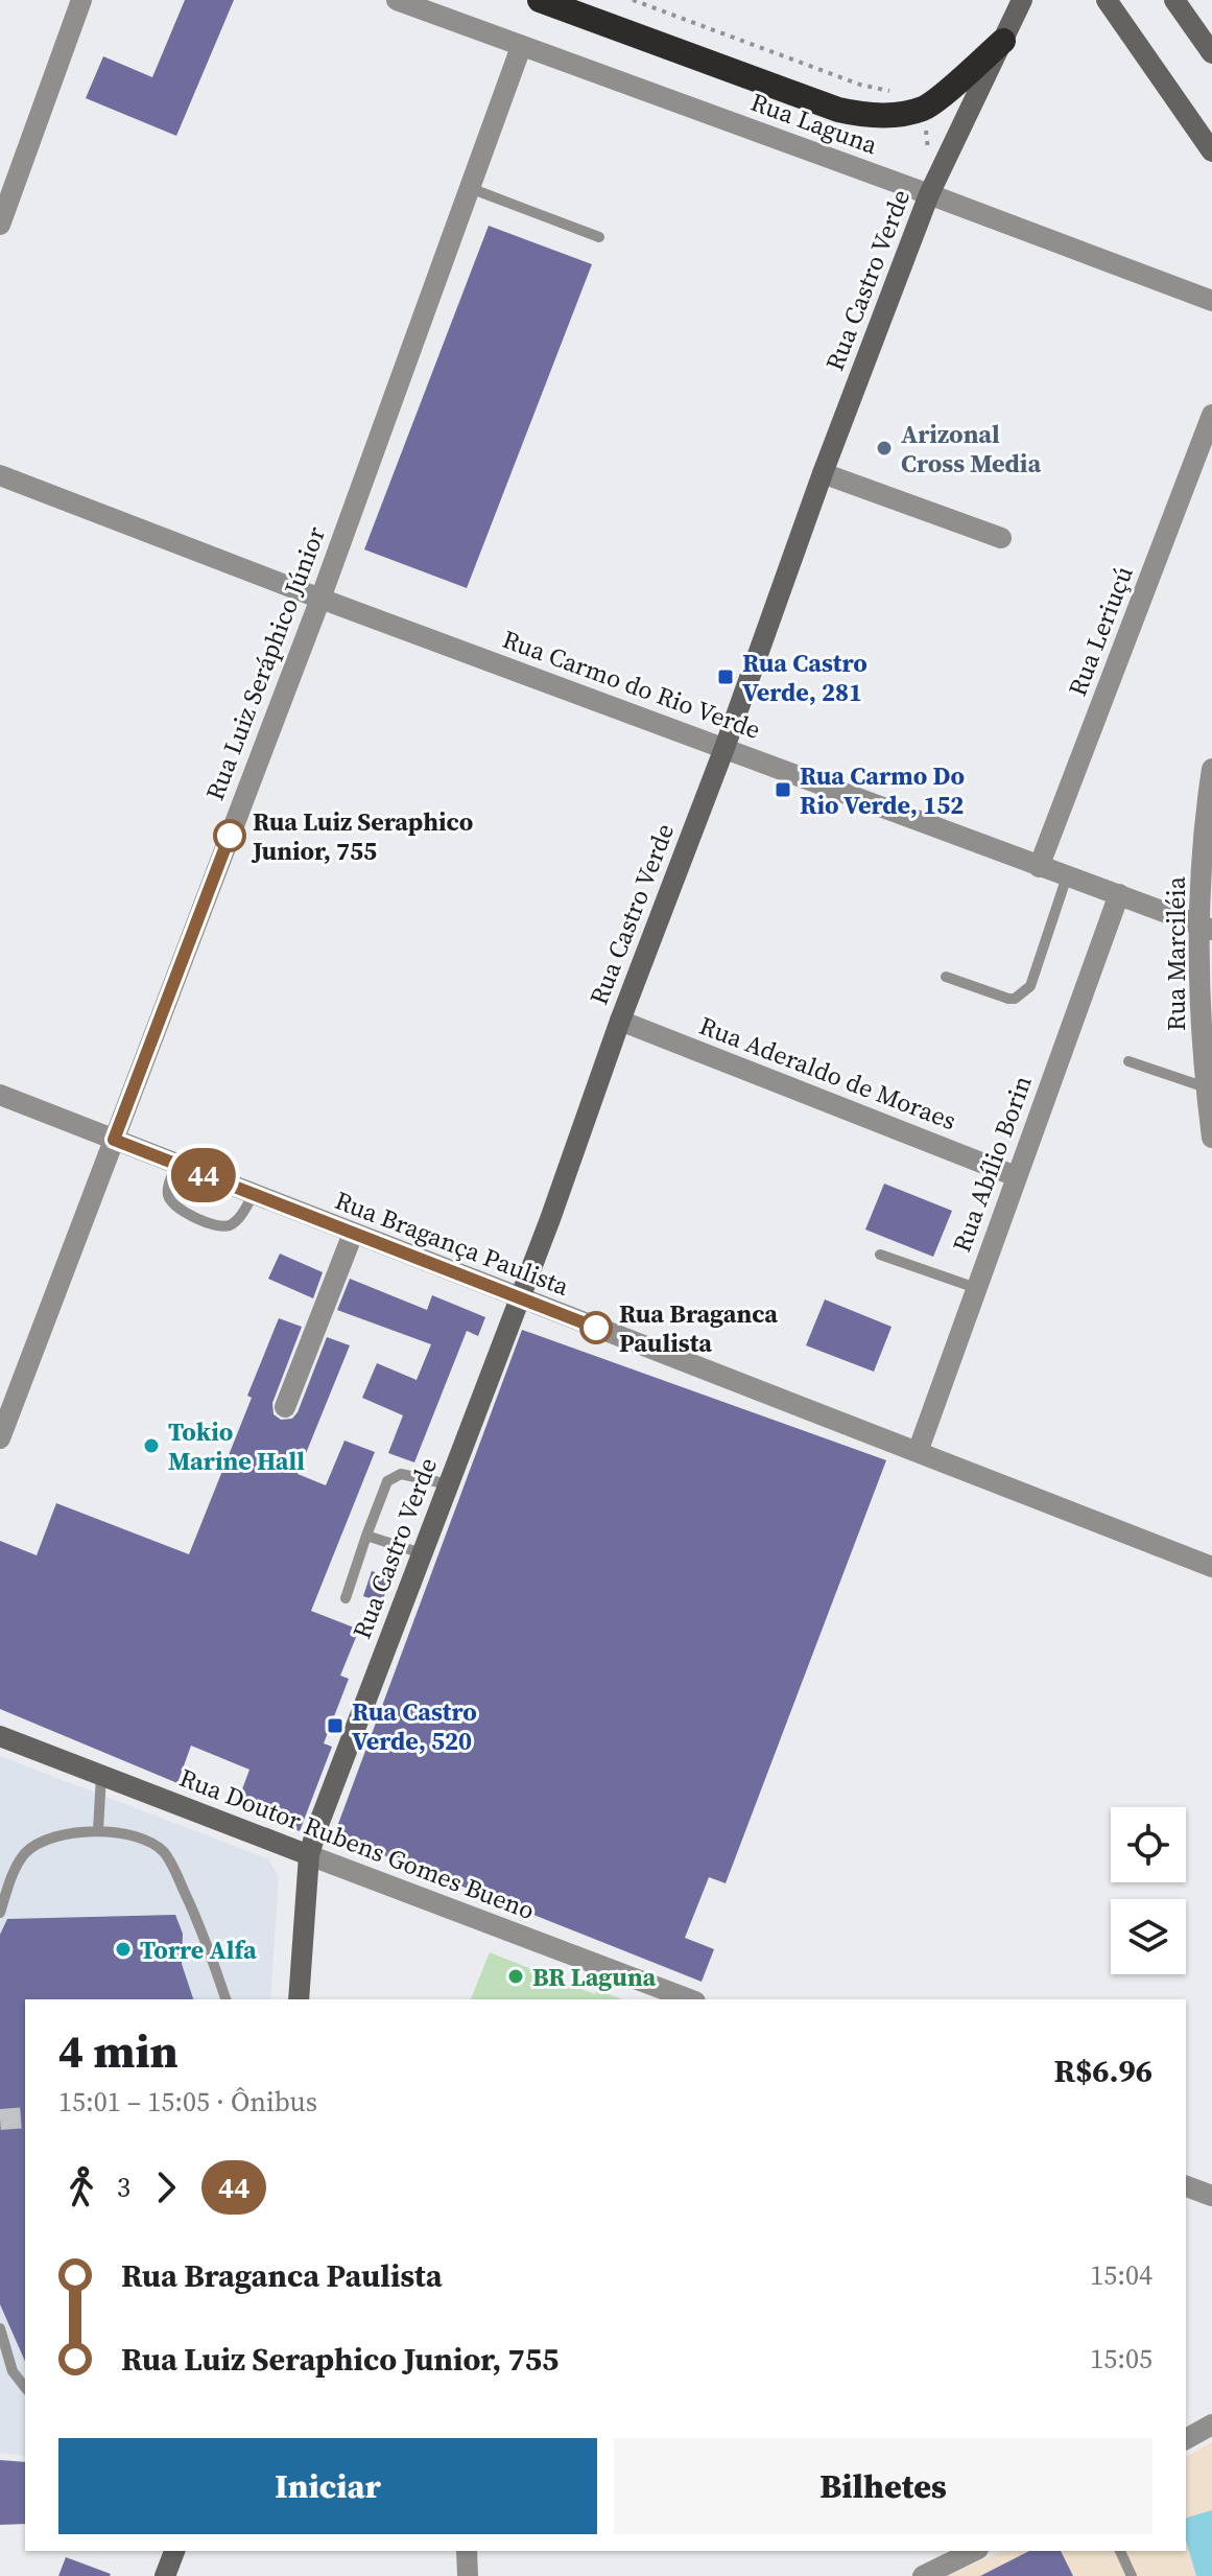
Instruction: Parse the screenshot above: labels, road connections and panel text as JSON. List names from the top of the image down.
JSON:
{
  "streets": {
    "street": [
      "Rua Laguna",
      "Rua Castro Verde",
      "Rua Leriuçú",
      "Rua Luiz Seráphico Júnior",
      "Rua Carmo do Rio Verde",
      "Rua Marciléia",
      "Rua Aderaldo de Moraes",
      "Rua Abílio Borin",
      "Rua Bragança Paulista",
      "Rua Doutor Rubens Gomes Bueno"
    ]
  },
  "crossings": [
    ["Rua Laguna", "Rua Castro Verde"],
    ["Rua Laguna", "Rua Luiz Seráphico Júnior"],
    ["Rua Castro Verde", "Rua Carmo do Rio Verde"],
    ["Rua Castro Verde", "Rua Aderaldo de Moraes"],
    ["Rua Castro Verde", "Rua Bragança Paulista"],
    ["Rua Castro Verde", "Rua Doutor Rubens Gomes Bueno"],
    ["Rua Leriuçú", "Rua Carmo do Rio Verde"],
    ["Rua Luiz Seráphico Júnior", "Rua Carmo do Rio Verde"],
    ["Rua Luiz Seráphico Júnior", "Rua Bragança Paulista"],
    ["Rua Carmo do Rio Verde", "Rua Marciléia"],
    ["Rua Carmo do Rio Verde", "Rua Abílio Borin"],
    ["Rua Aderaldo de Moraes", "Rua Abílio Borin"],
    ["Rua Abílio Borin", "Rua Bragança Paulista"]
  ],
  "places": {
    "other": [
      "Arizonal Cross Media",
      "Rua Luiz Seraphico Junior, 755",
      "Rua Braganca Paulista",
      "Tokio Marine Hall",
      "Torre Alfa",
      "BR Laguna"
    ],
    "transit": ["Rua Castro Verde, 281", "Rua Carmo Do Rio Verde, 152", "Rua Castro Verde, 520"]
  },
  "lines": ["bus line 44"],
  "page": {
    "on_map": "44",
    "heading": ["4 min", "15:01 – 15:05 · Ônibus", "R$6.96"],
    "legs": ["3", "44"],
    "list": [
      {
        "name": "Rua Braganca Paulista",
        "value": "15:04"
      },
      {
        "name": "Rua Luiz Seraphico Junior, 755",
        "value": "15:05"
      }
    ],
    "buttons": ["Iniciar", "Bilhetes"]
  }
}
